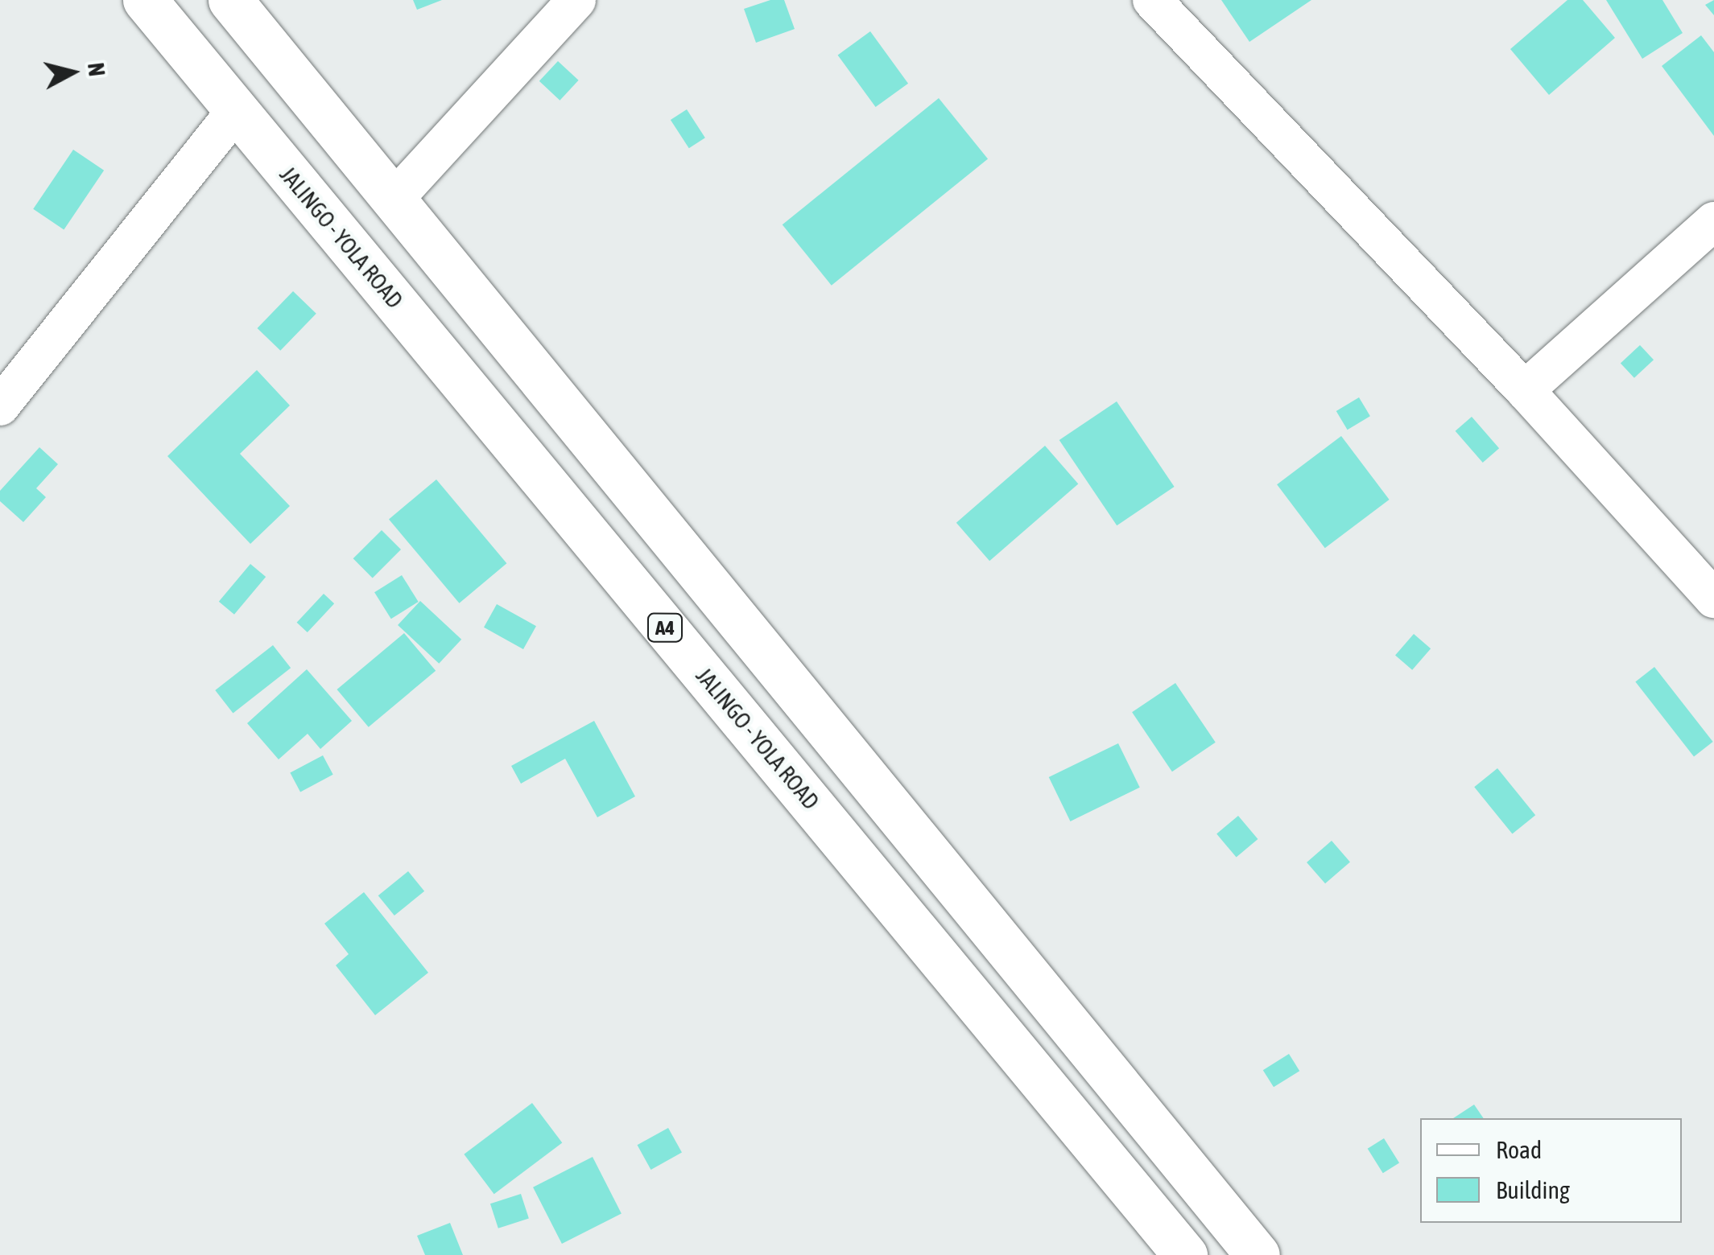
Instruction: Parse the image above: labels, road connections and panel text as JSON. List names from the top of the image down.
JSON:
{
  "streets": {
    "highway": ["JALINGO - YOLA ROAD", "A4"]
  },
  "legend": ["Road", "Building"],
  "north": "right"
}
